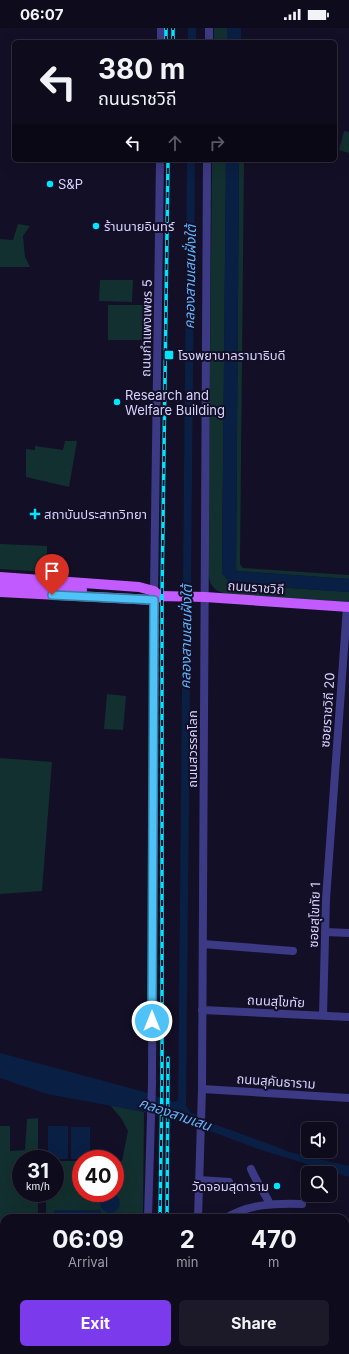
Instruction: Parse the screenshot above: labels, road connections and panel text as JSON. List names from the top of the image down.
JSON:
{
  "streets": {
    "main road": ["ถนนราชวิถี"],
    "street": [
      "ถนนกำแพงเพชร 5",
      "ซอยราชวิถี 20",
      "ถนนสวรรคโลก",
      "ซอยสุโขทัย 1",
      "ถนนสุโขทัย",
      "ถนนสุคันธาราม"
    ]
  },
  "crossings": [
    ["ถนนกำแพงเพชร 5", "ถนนราชวิถี"],
    ["ถนนราชวิถี", "ซอยราชวิถี 20"],
    ["ถนนราชวิถี", "ถนนสวรรคโลก"],
    ["ซอยราชวิถี 20", "ซอยสุโขทัย 1"],
    ["ถนนสวรรคโลก", "ถนนสุโขทัย"],
    ["ถนนสวรรคโลก", "ถนนสุคันธาราม"],
    ["ซอยสุโขทัย 1", "ถนนสุโขทัย"]
  ],
  "water": ["คลองสามเสนฝั่งใต้", "คลองสามเสน"],
  "places": {
    "other": [
      "S&P",
      "ร้านนายอินทร์",
      "Research and Welfare Building",
      "วัดจอมสุดาราม"
    ],
    "transit": ["โรงพยาบาลรามาธิบดี"],
    "health": ["สถาบันประสาทวิทยา"]
  },
  "page": {
    "status": "06:07",
    "turn": ["380 m", "ถนนราชวิถี"],
    "speed": "31 km/h",
    "limit": "40",
    "eta": [
      "06:09",
      "Arrival",
      "2",
      "min",
      "470",
      "m"
    ],
    "buttons": ["Exit", "Share"]
  }
}
